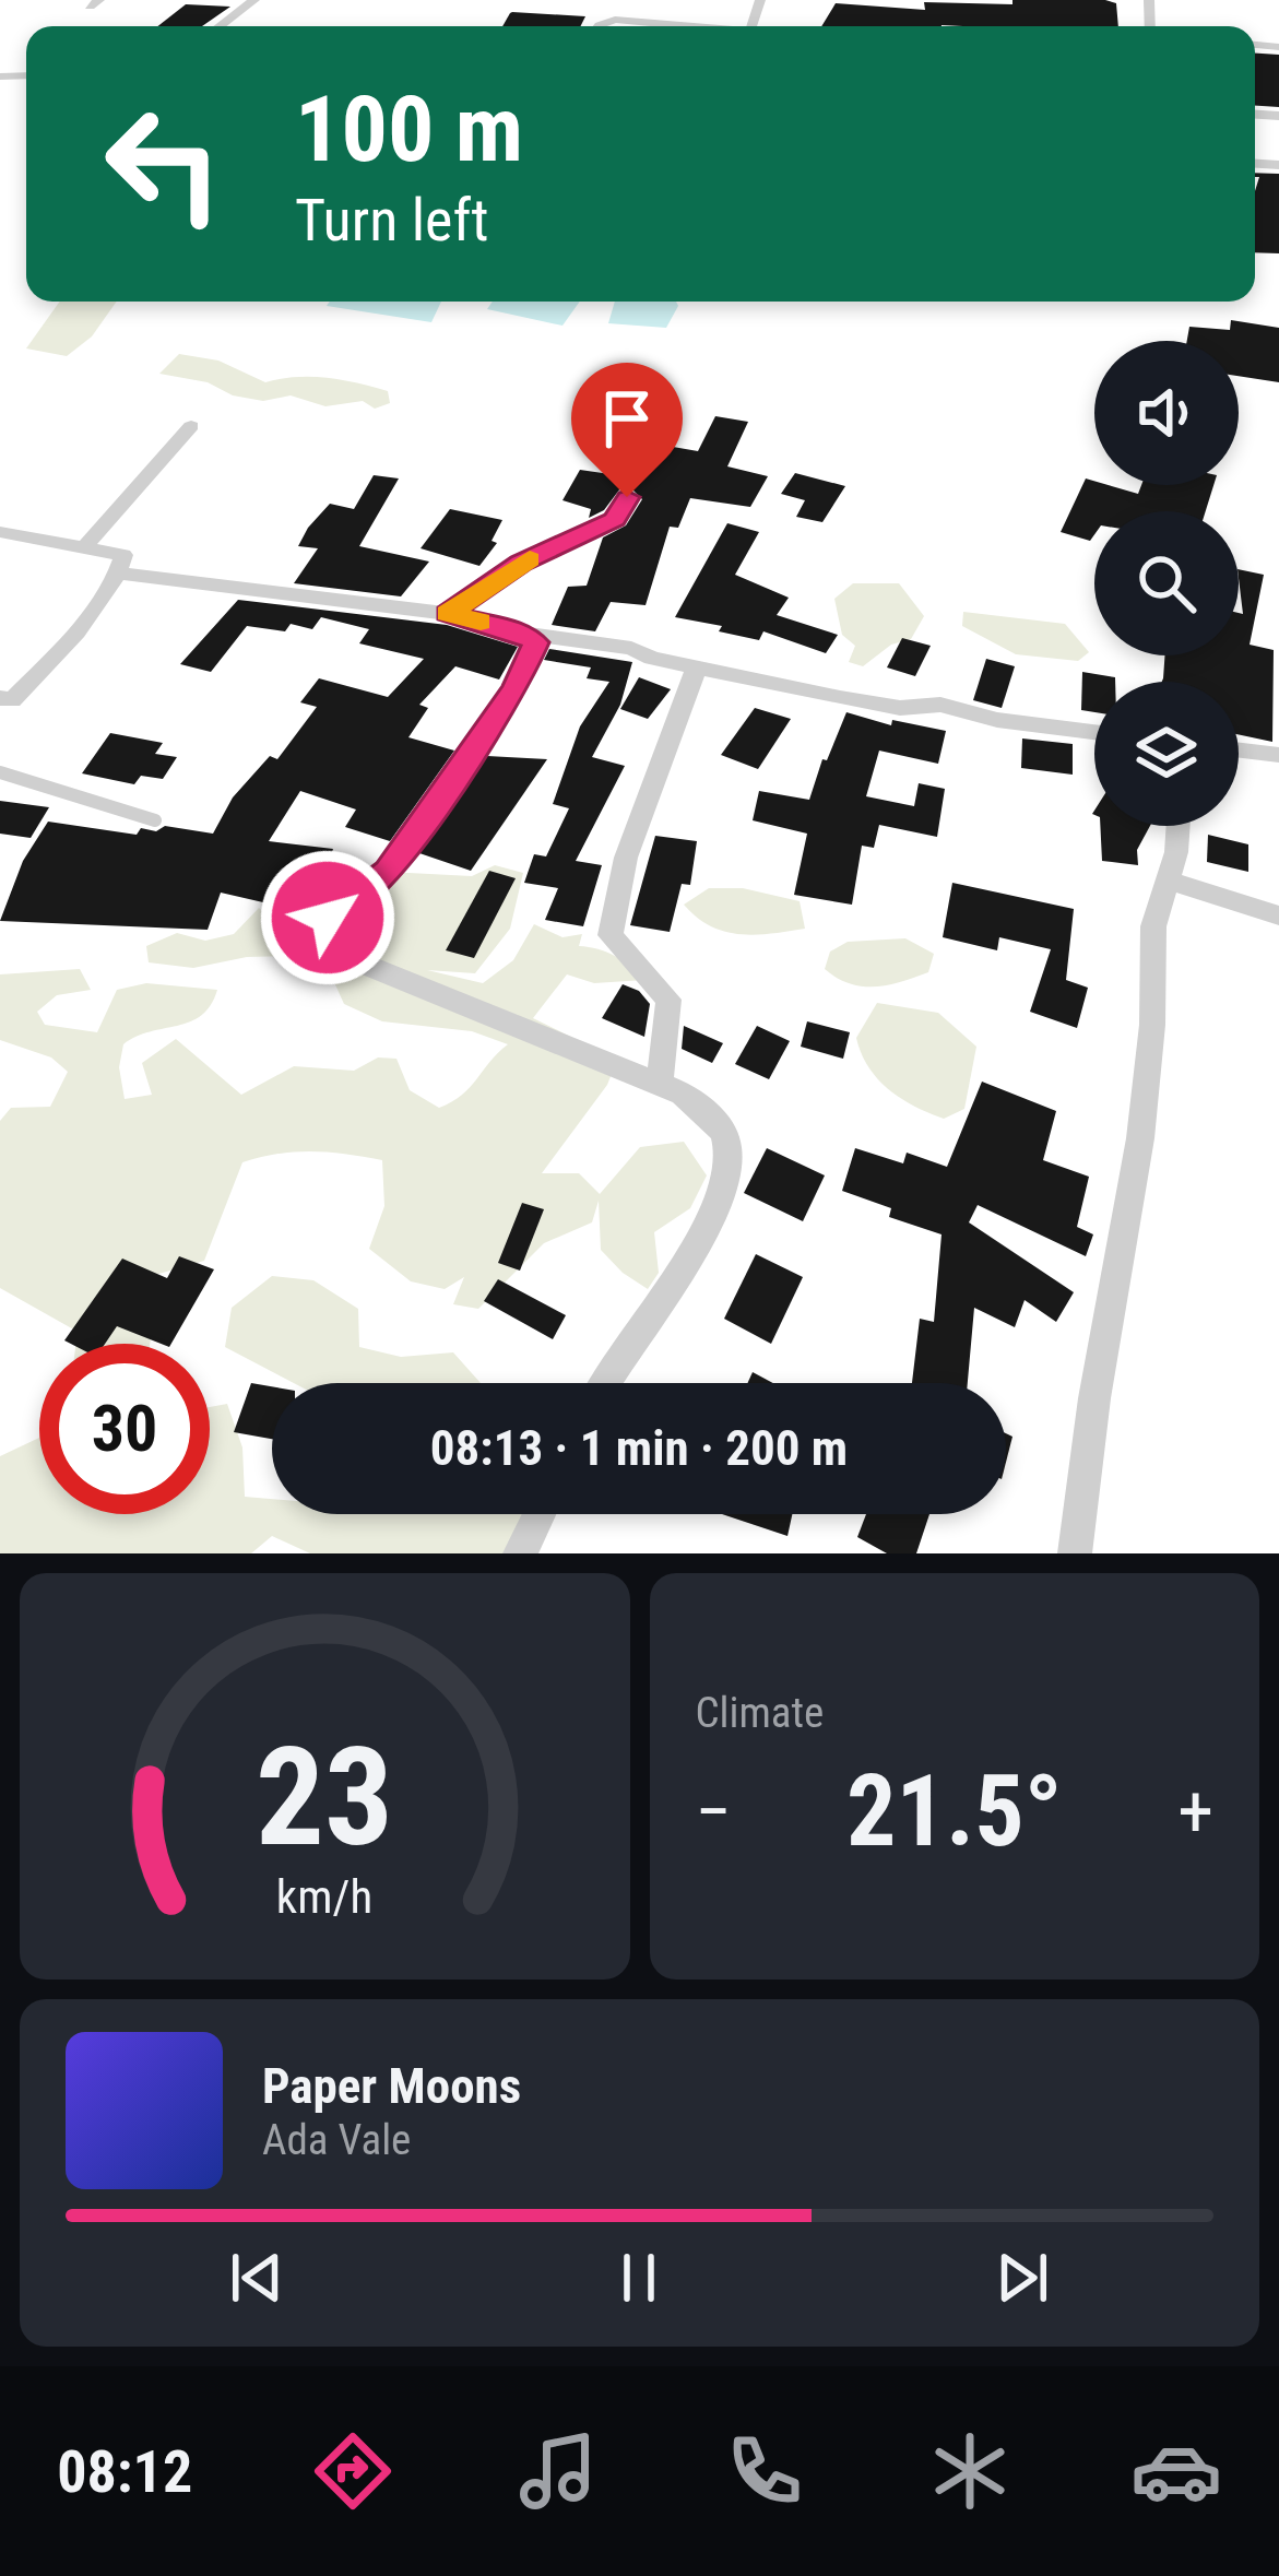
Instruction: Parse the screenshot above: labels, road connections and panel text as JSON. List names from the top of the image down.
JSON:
{
  "page": {
    "turn": ["100 m", "Turn left"],
    "limit": "30",
    "trip": "08:13 · 1 min · 200 m",
    "tile": "Climate",
    "heat": ["−", "21.5°", "+"],
    "song": ["Paper Moons", "Ada Vale"],
    "tabs": "08:12",
    "gauge": ["23", "km/h"]
  }
}
